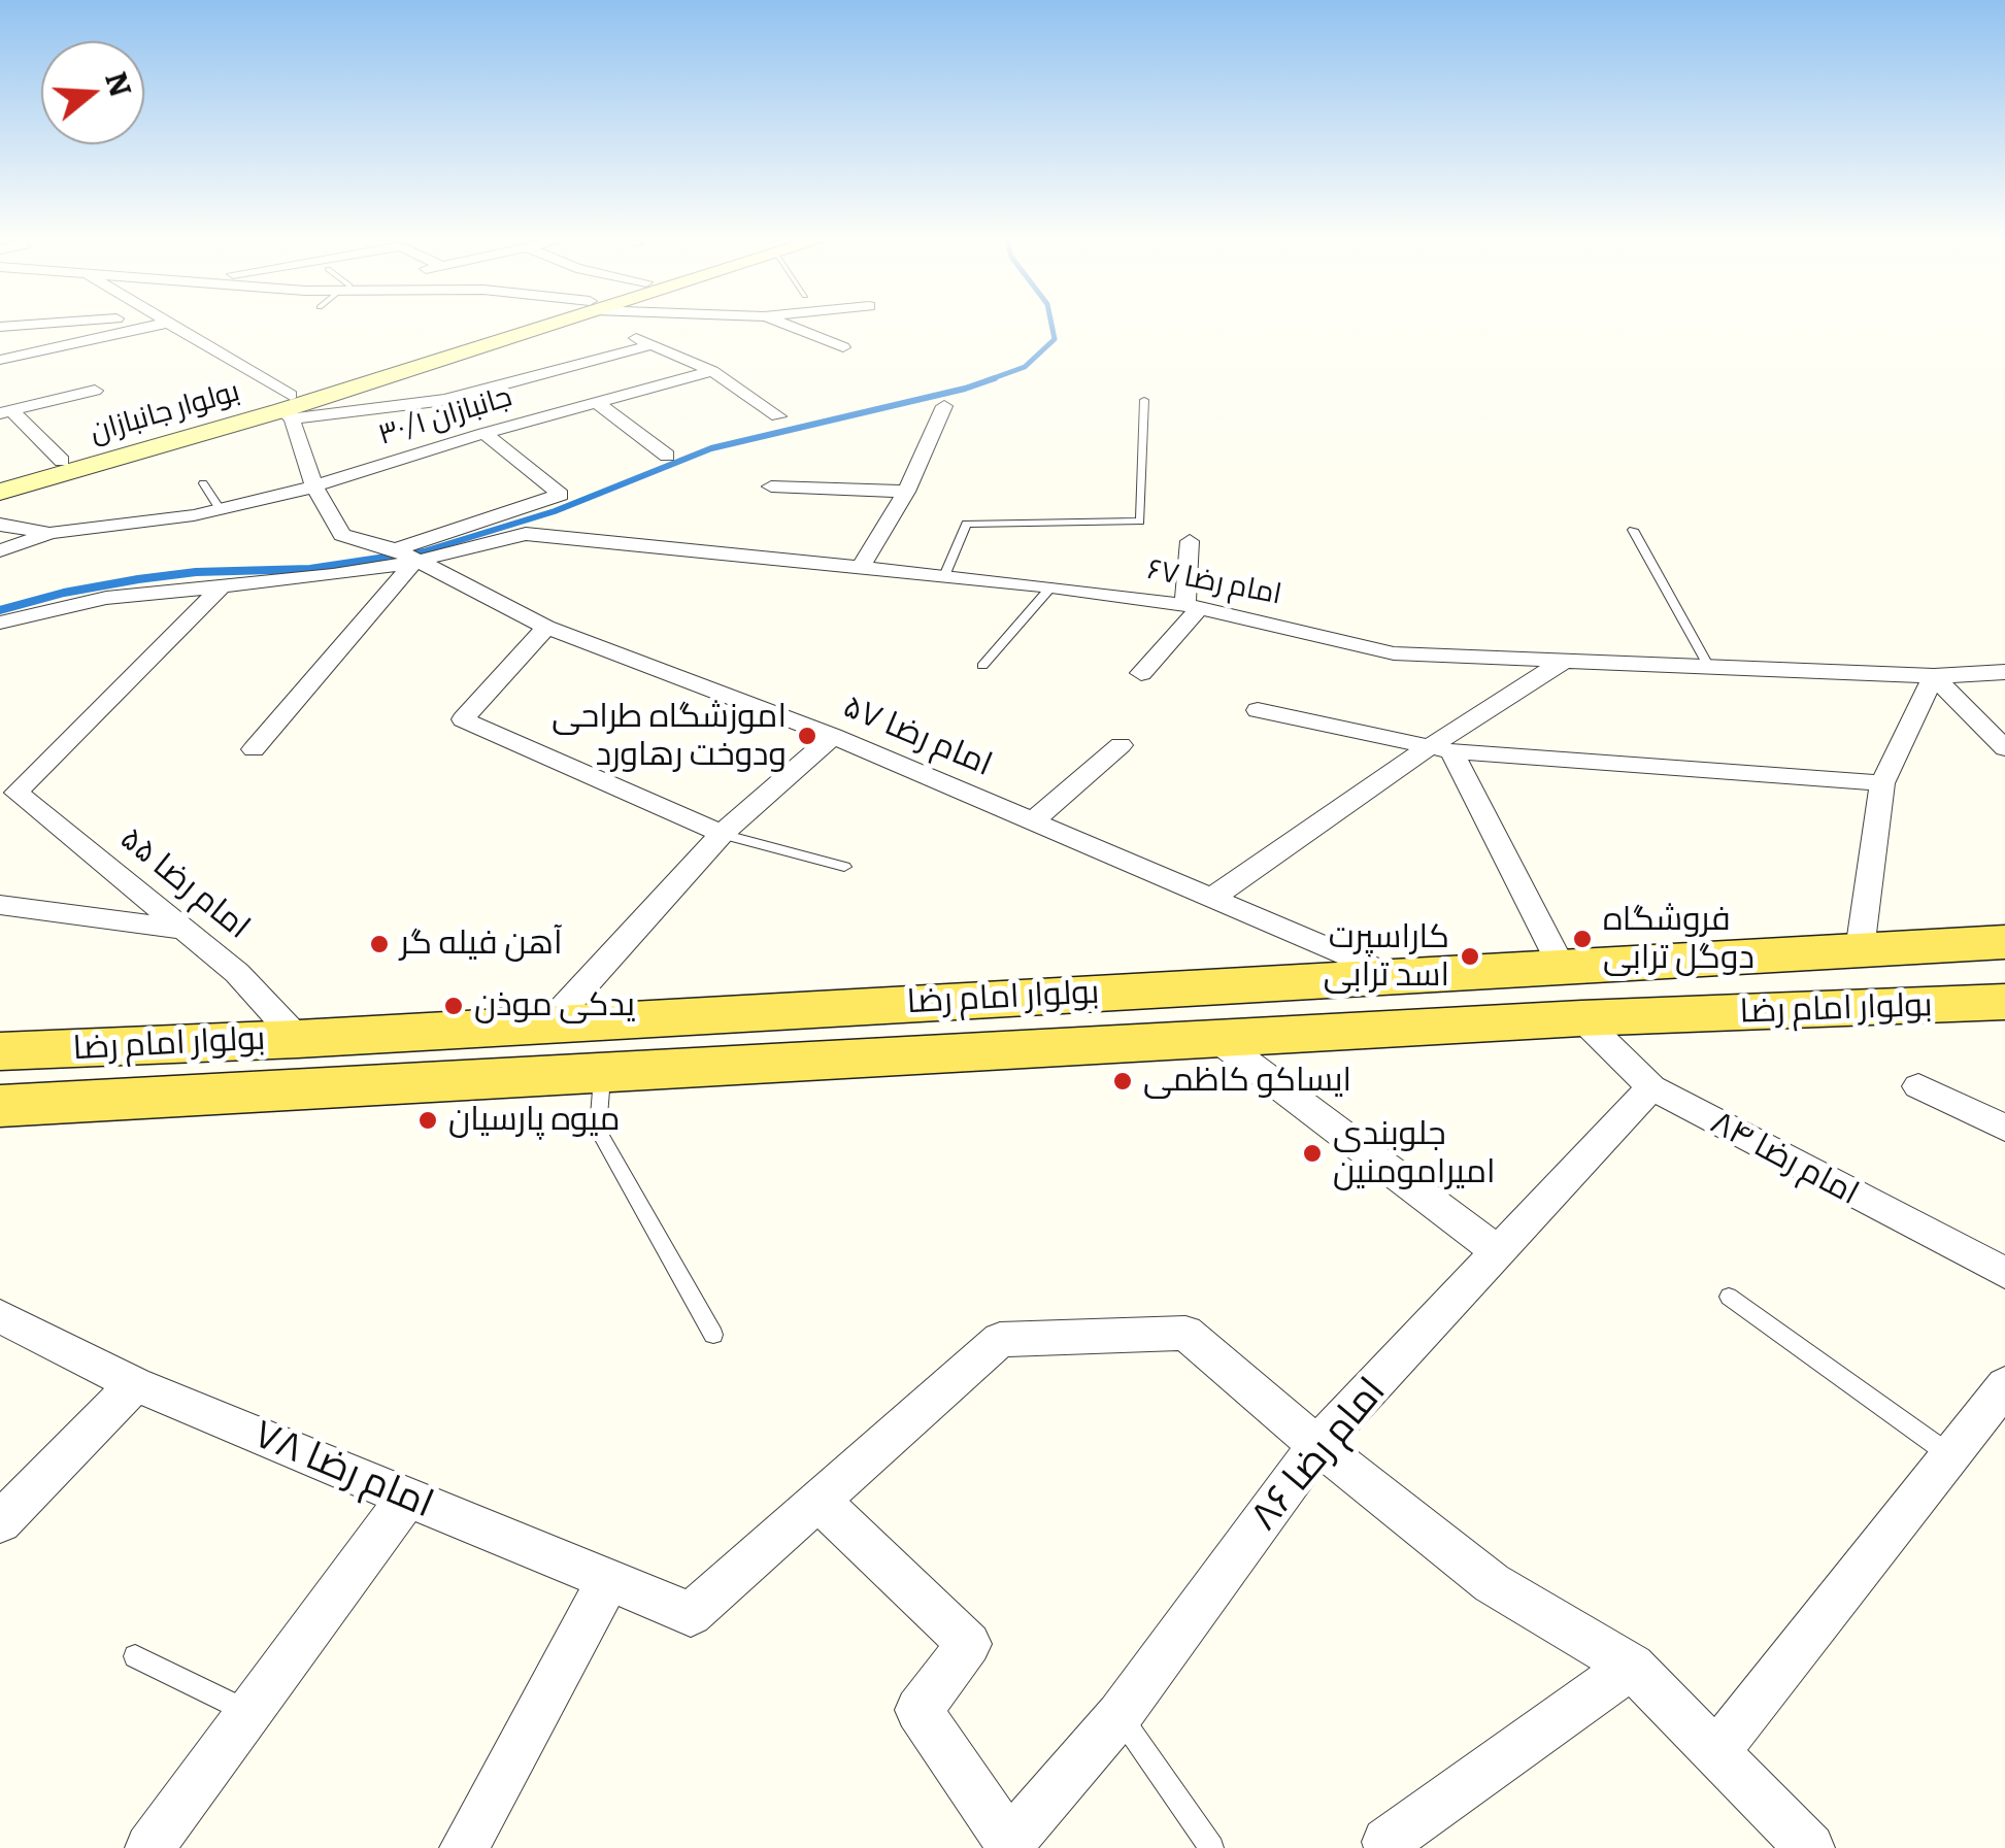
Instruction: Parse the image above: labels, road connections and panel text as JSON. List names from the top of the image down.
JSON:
{
  "streets": {
    "main road": ["بولوار جانبازان", "بولوار امام رضا"],
    "street": [
      "جانبازان ۳۰/۱",
      "امام رضا ۶۷",
      "امام رضا ۵۷",
      "امام رضا ۵۵",
      "امام رضا ۸۴",
      "امام رضا ۸۶",
      "امام رضا ۷۸"
    ]
  },
  "crossings": [
    ["بولوار جانبازان", "امام رضا ۵۷"],
    ["جانبازان ۳۰/۱", "امام رضا ۵۷"],
    ["امام رضا ۶۷", "امام رضا ۵۷"],
    ["امام رضا ۵۷", "بولوار امام رضا"],
    ["امام رضا ۵۵", "بولوار امام رضا"],
    ["بولوار امام رضا", "امام رضا ۸۴"],
    ["امام رضا ۸۴", "امام رضا ۸۶"]
  ],
  "places": [
    "اموزشگاه طراحی ودوخت رهاورد",
    "فروشگاه دوگل ترابی",
    "آهن فیله گر",
    "کاراسپرت اسد ترابی",
    "یدکی موذن",
    "ایساکو کاظمی",
    "میوه پارسیان",
    "جلوبندی امیرامومنین"
  ],
  "north": "right"
}
